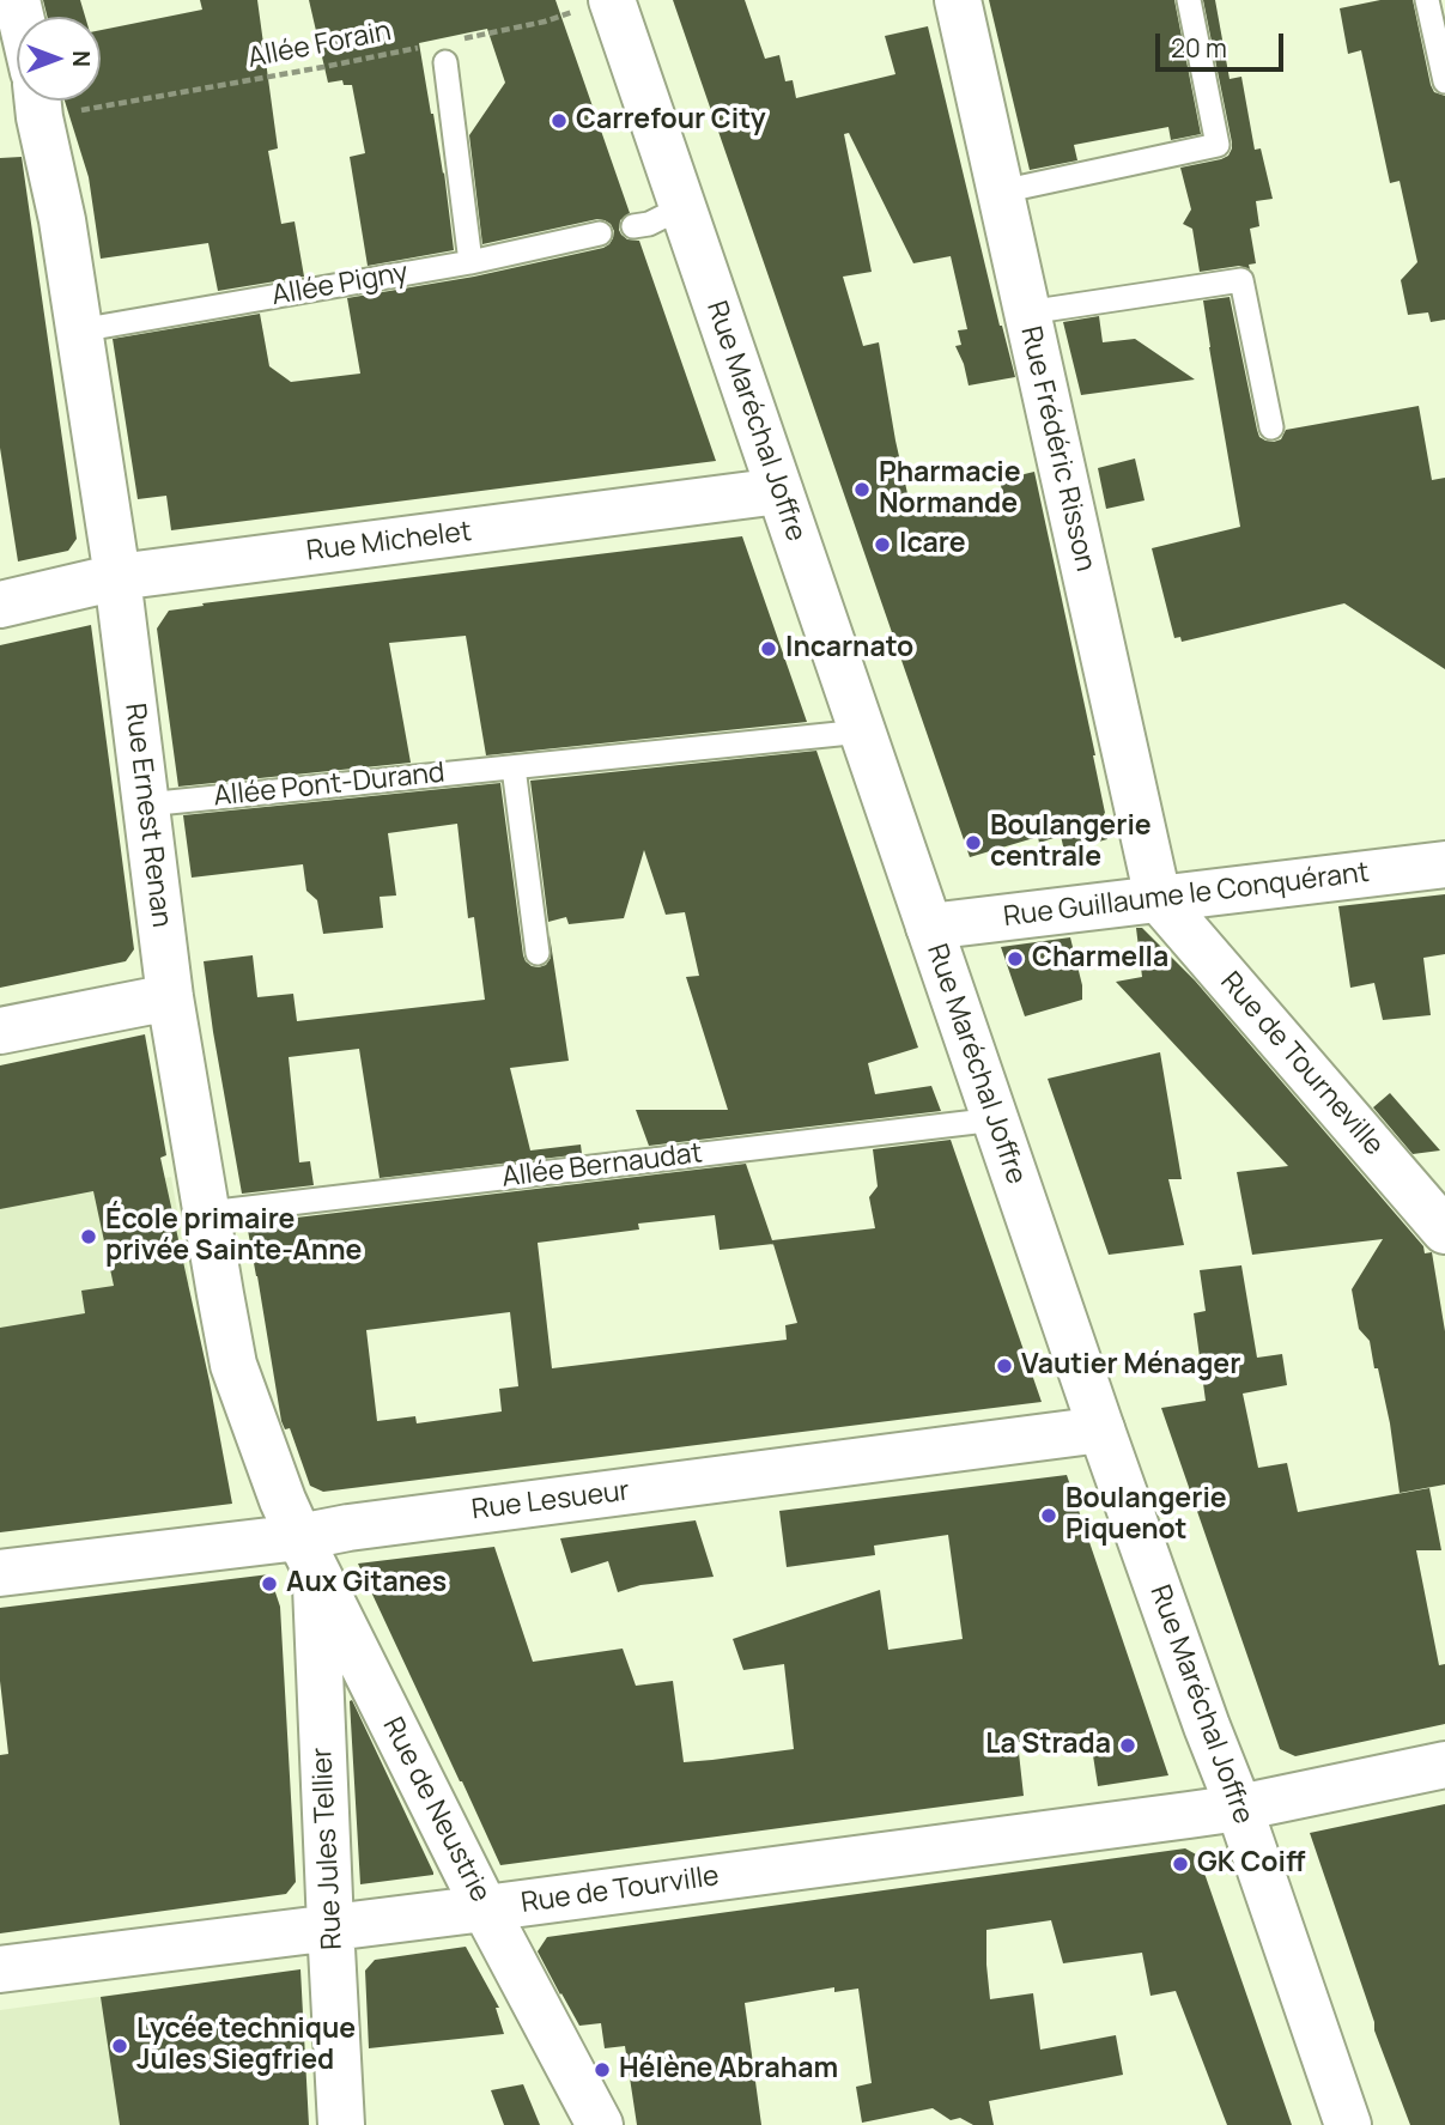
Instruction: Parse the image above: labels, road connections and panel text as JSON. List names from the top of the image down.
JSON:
{
  "streets": {
    "street": [
      "Rue Maréchal Joffre",
      "Rue Frédéric Risson",
      "Rue Michelet",
      "Rue Ernest Renan",
      "Rue Guillaume le Conquérant",
      "Rue de Tourneville",
      "Rue Lesueur",
      "Rue de Neustrie",
      "Rue Jules Tellier",
      "Rue de Tourville"
    ],
    "lane": ["Allée Pigny", "Allée Pont-Durand", "Allée Bernaudat"],
    "path": ["Allée Forain"]
  },
  "crossings": [
    ["Allée Pigny", "Rue Ernest Renan"],
    ["Rue Maréchal Joffre", "Rue Michelet"],
    ["Rue Maréchal Joffre", "Allée Pont-Durand"],
    ["Rue Maréchal Joffre", "Rue Guillaume le Conquérant"],
    ["Rue Maréchal Joffre", "Allée Bernaudat"],
    ["Rue Maréchal Joffre", "Rue Lesueur"],
    ["Rue Maréchal Joffre", "Rue de Tourville"],
    ["Rue Frédéric Risson", "Rue Guillaume le Conquérant"],
    ["Rue Frédéric Risson", "Rue de Tourneville"],
    ["Rue Michelet", "Rue Ernest Renan"],
    ["Allée Pont-Durand", "Rue Ernest Renan"],
    ["Rue Ernest Renan", "Allée Bernaudat"],
    ["Rue Ernest Renan", "Rue Lesueur"],
    ["Rue Ernest Renan", "Rue de Neustrie"],
    ["Rue Ernest Renan", "Rue Jules Tellier"],
    ["Rue Guillaume le Conquérant", "Rue de Tourneville"],
    ["Rue Lesueur", "Rue de Neustrie"],
    ["Rue Lesueur", "Rue Jules Tellier"],
    ["Rue de Neustrie", "Rue Jules Tellier"],
    ["Rue de Neustrie", "Rue de Tourville"],
    ["Rue Jules Tellier", "Rue de Tourville"]
  ],
  "places": [
    "Carrefour City",
    "Pharmacie Normande",
    "Icare",
    "Incarnato",
    "Boulangerie centrale",
    "Charmella",
    "École primaire privée Sainte-Anne",
    "Vautier Ménager",
    "Boulangerie Piquenot",
    "Aux Gitanes",
    "La Strada",
    "GK Coiff",
    "Lycée technique Jules Siegfried",
    "Hélène Abraham"
  ],
  "scale_bar": "20 m",
  "north": "right"
}
